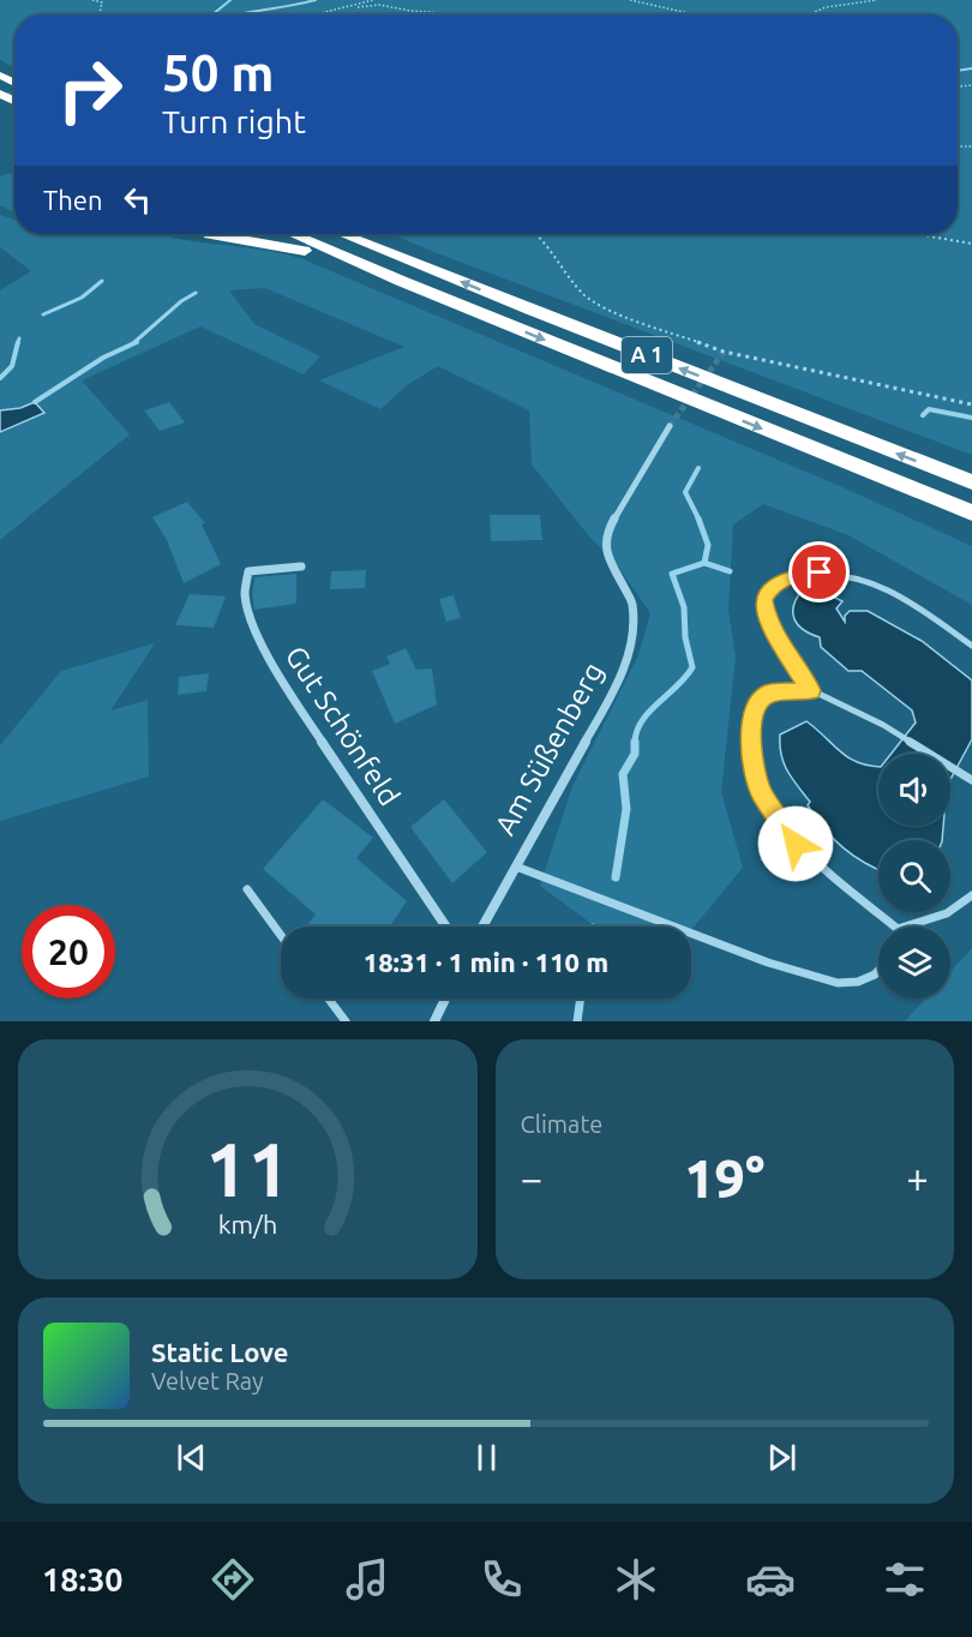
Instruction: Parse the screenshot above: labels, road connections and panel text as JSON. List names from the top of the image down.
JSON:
{
  "streets": {
    "highway": ["A 1"],
    "street": ["Gut Schönfeld", "Am Süßenberg"]
  },
  "page": {
    "turn": ["50 m", "Turn right"],
    "then": "Then",
    "limit": "20",
    "trip": "18:31 · 1 min · 110 m",
    "tile": "Climate",
    "heat": ["−", "19°", "+"],
    "song": ["Static Love", "Velvet Ray"],
    "tabs": "18:30",
    "gauge": ["11", "km/h"]
  }
}
